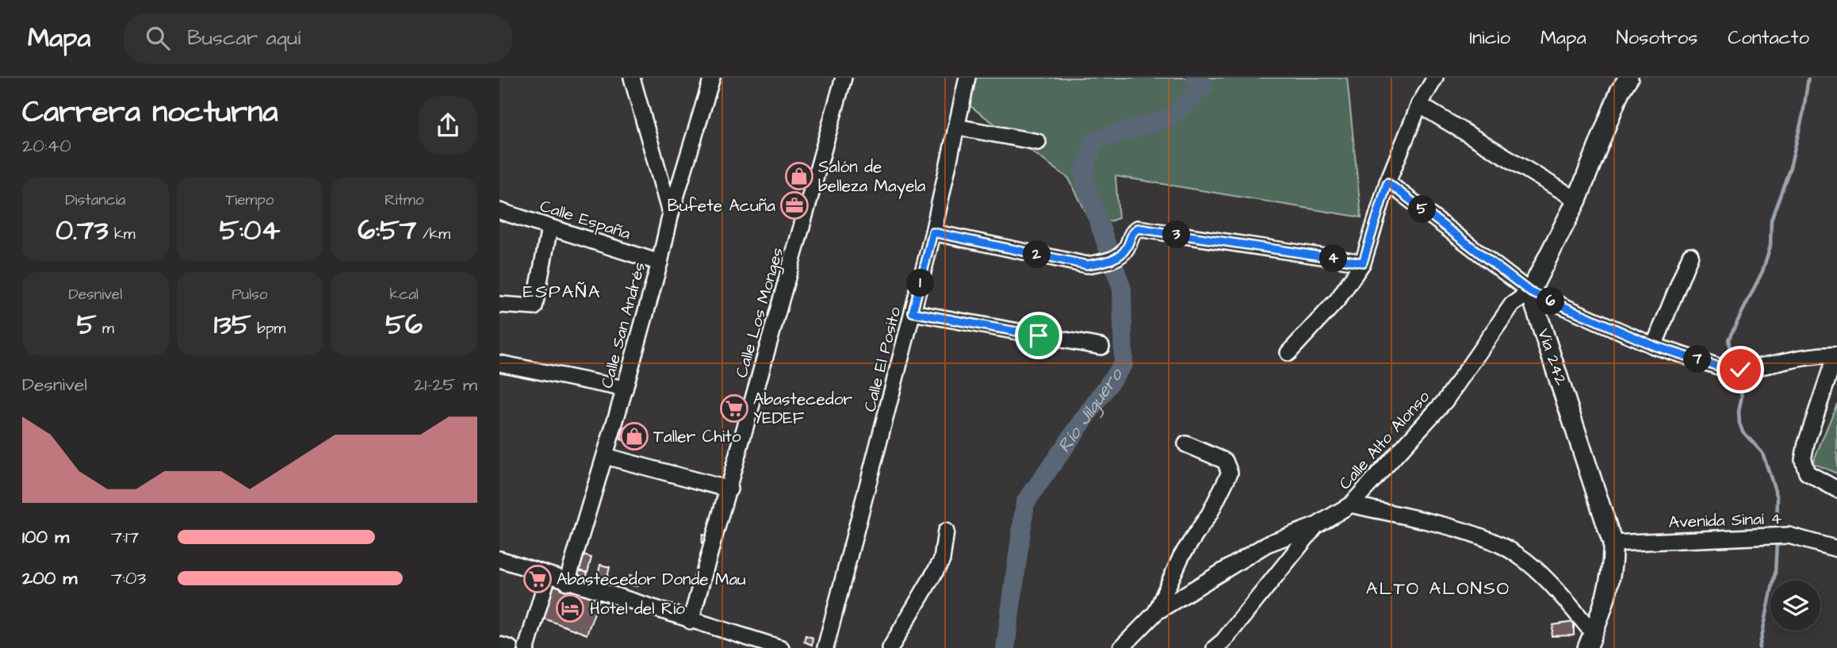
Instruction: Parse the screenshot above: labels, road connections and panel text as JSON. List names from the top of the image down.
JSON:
{
  "streets": {
    "main road": ["Vía 242"],
    "street": [
      "Calle España",
      "Calle Los Monges",
      "Calle San Andrés",
      "Calle El Posito",
      "Calle Alto Alonso",
      "Avenida Sinaí 4"
    ]
  },
  "crossings": [
    ["Calle España", "Calle San Andrés"],
    ["Vía 242", "Calle Alto Alonso"],
    ["Vía 242", "Avenida Sinaí 4"]
  ],
  "districts": ["ESPAÑA", "ALTO ALONSO"],
  "water": ["Río Jilguero"],
  "places": {
    "shop": ["Salón de belleza Mayela", "Taller Chito"],
    "office": ["Bufete Acuña"],
    "supermarket": ["Abastecedor YEDEF", "Abastecedor Donde Mau"],
    "hotel": ["Hotel del Río"]
  },
  "page": {
    "header": "Mapa",
    "search": "Buscar aquí",
    "nav": [
      "Inicio",
      "Mapa",
      "Nosotros",
      "Contacto"
    ],
    "heading": ["Carrera nocturna", "20:40"],
    "stats": [
      ["Distancia", "0.73 km"],
      ["Tiempo", "5:04"],
      ["Ritmo", "6:57 /km"],
      ["Desnivel", "5 m"],
      ["Pulso", "135 bpm"],
      ["kcal", "56"]
    ],
    "pins": [
      "5",
      "3",
      "2",
      "4",
      "1",
      "6",
      "7"
    ],
    "chart": ["Desnivel", "21–25 m"],
    "list": [
      {
        "name": "100 m",
        "note": "7:17"
      },
      {
        "name": "200 m",
        "note": "7:03"
      }
    ]
  }
}
